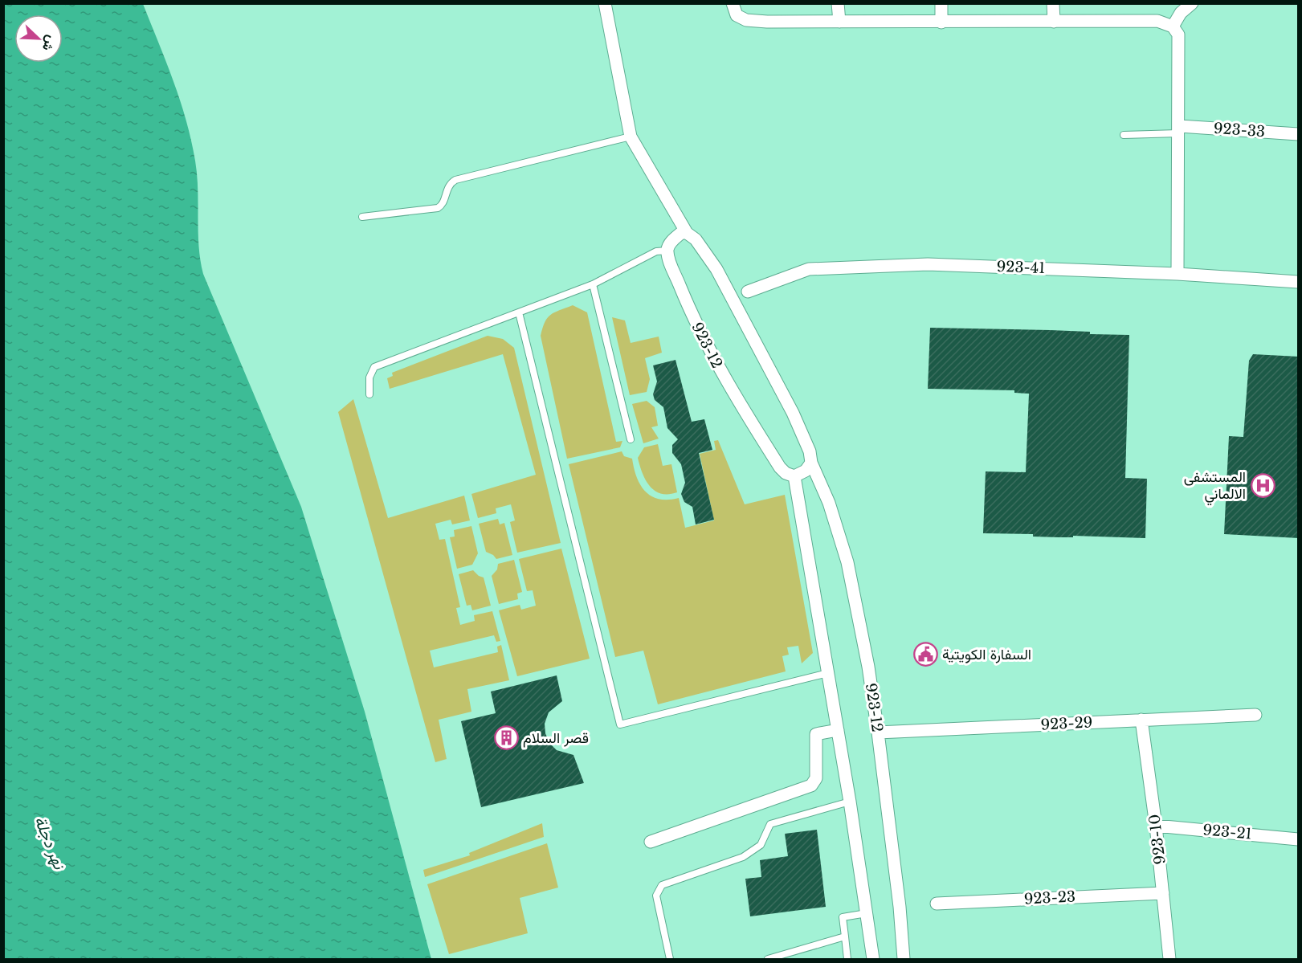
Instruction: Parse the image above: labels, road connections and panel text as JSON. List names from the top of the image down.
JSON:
{
  "streets": {
    "street": [
      "923-33",
      "923-41",
      "923-12",
      "923-29",
      "923-21",
      "923-10",
      "923-23"
    ]
  },
  "crossings": [
    ["923-12", "923-29"],
    ["923-29", "923-10"],
    ["923-21", "923-10"],
    ["923-10", "923-23"]
  ],
  "water": ["نهر دجلة"],
  "places": {
    "hospital": ["المستشفى الالماني"],
    "public building": ["السفارة الكويتية"],
    "building": ["قصر السلام"]
  },
  "north": "bottom right"
}
